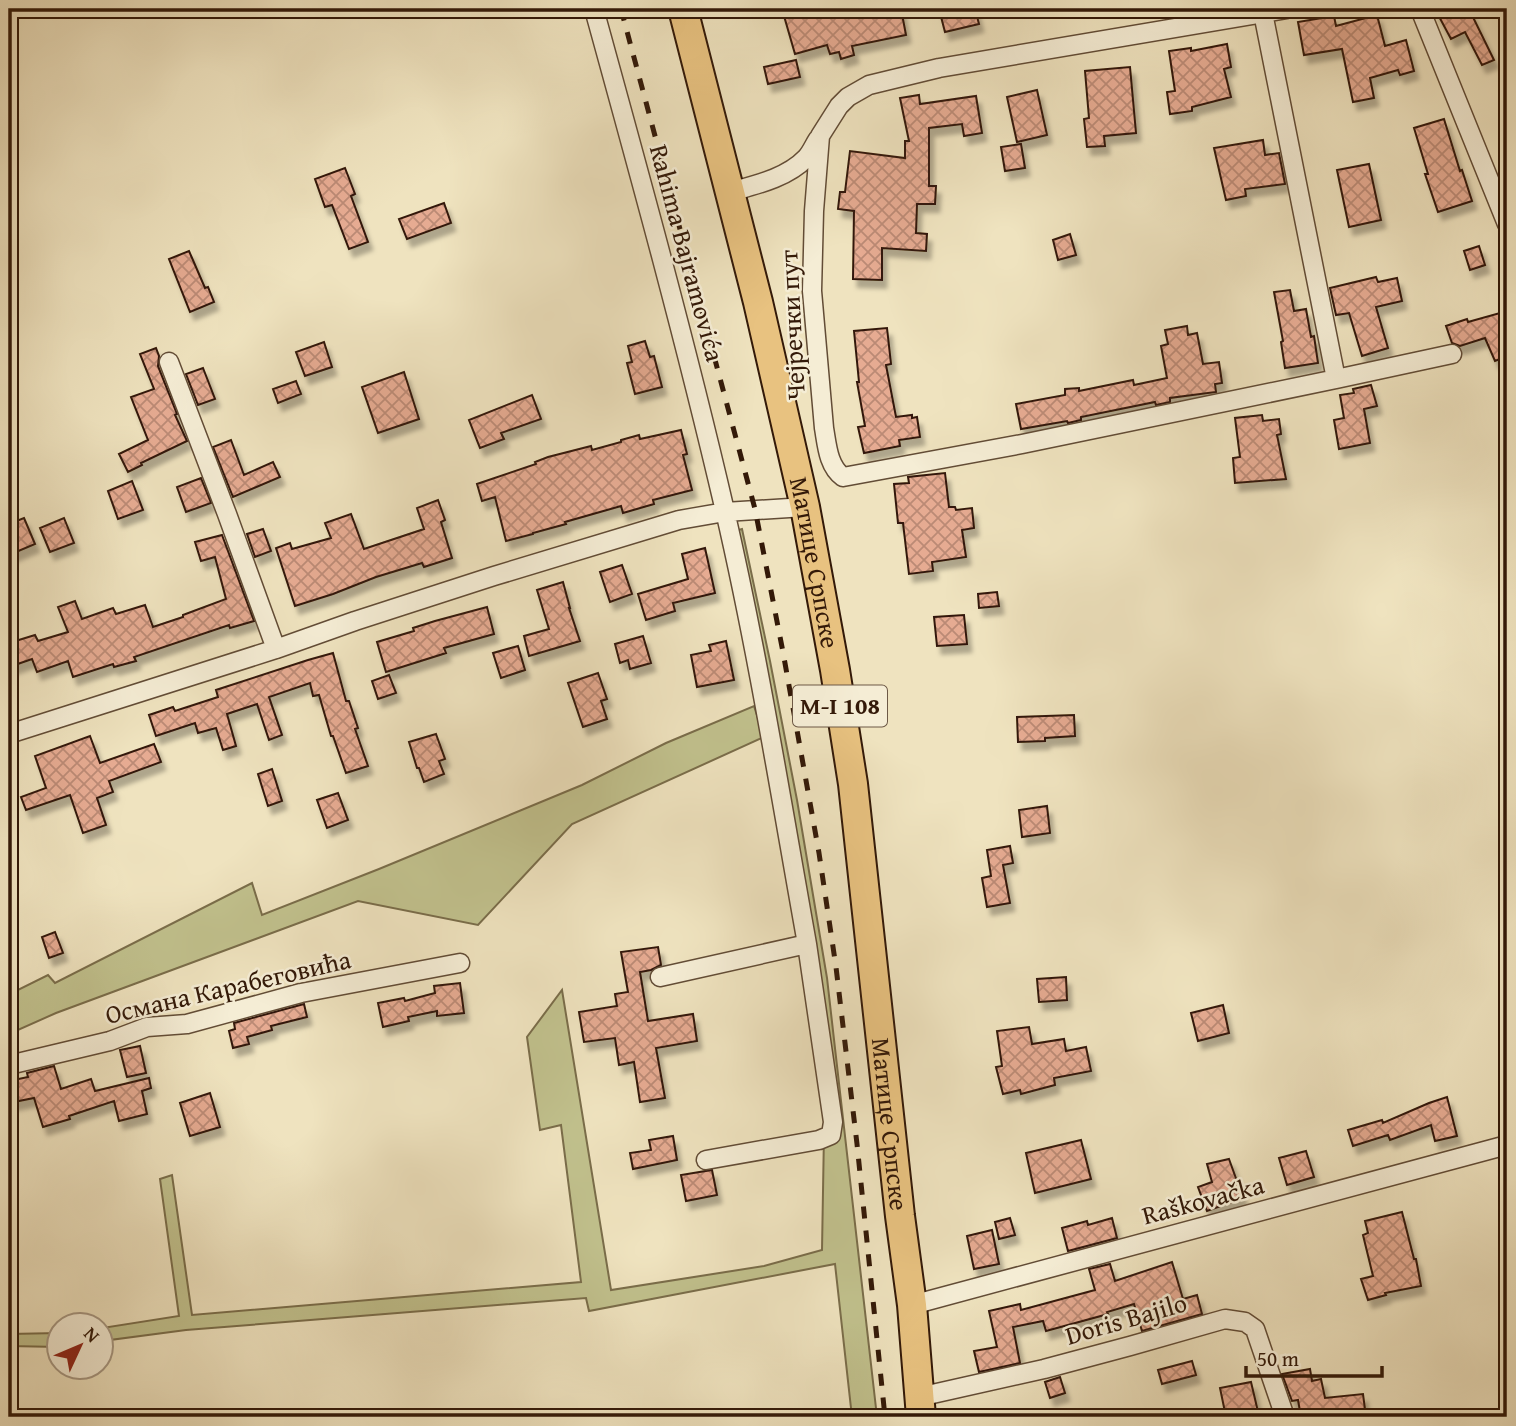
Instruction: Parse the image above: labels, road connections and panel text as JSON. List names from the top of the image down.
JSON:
{
  "streets": {
    "main road": ["Матице Српске", "M-I 108"],
    "street": [
      "Rahima Bajramovića",
      "Чејречки пут",
      "Османа Карабеговића",
      "Raškovačka",
      "Doris Bajilo"
    ]
  },
  "crossings": [
    ["Матице Српске", "Raškovačka"],
    ["Матице Српске", "Doris Bajilo"]
  ],
  "scale_bar": "50 m",
  "north": "top right"
}
